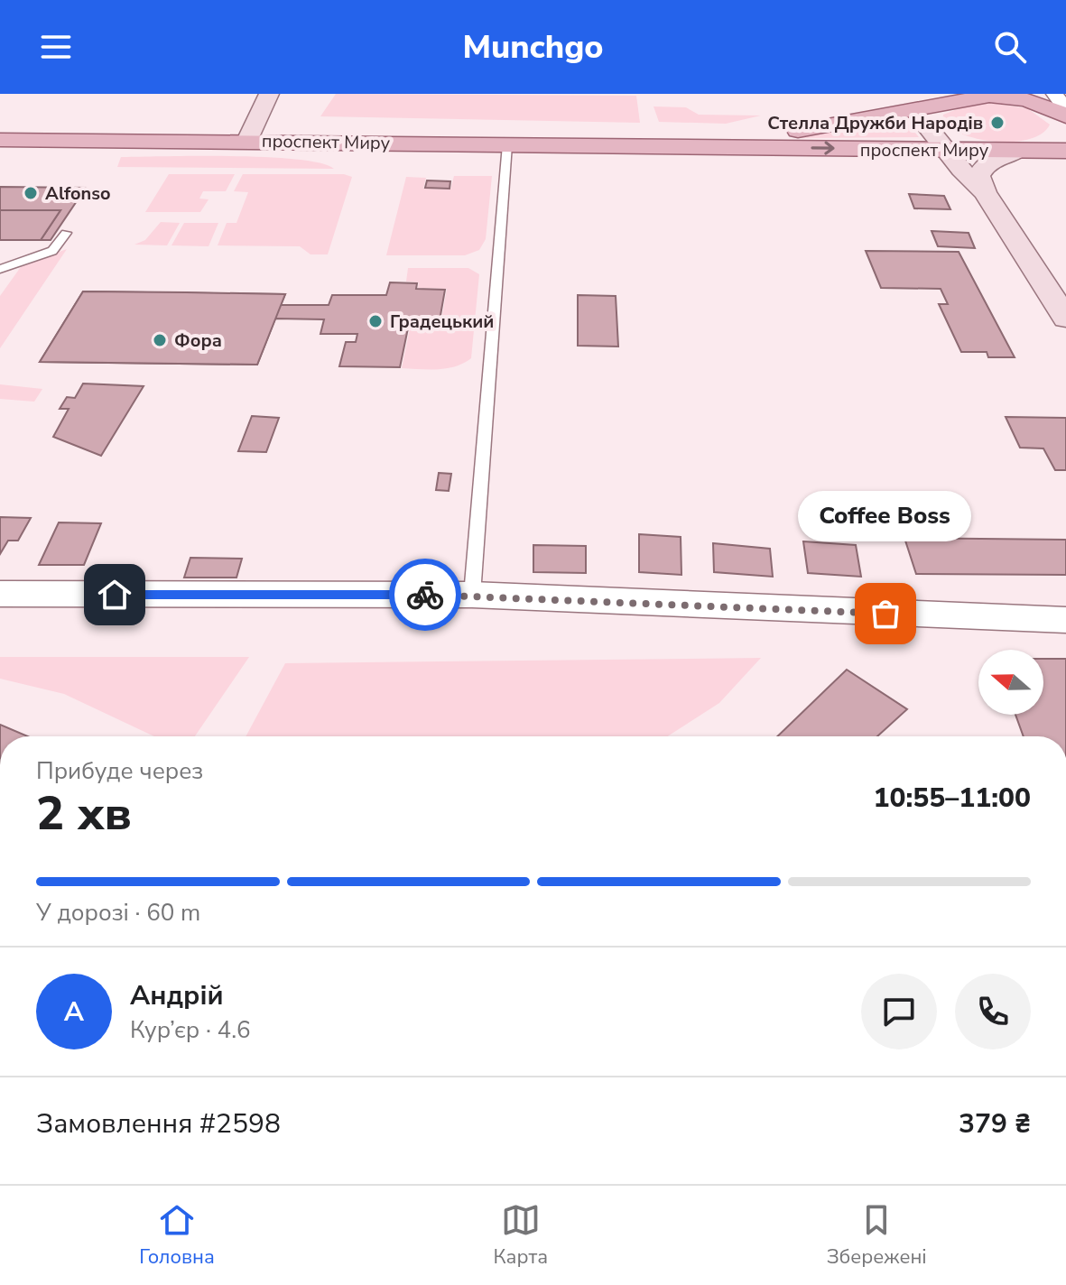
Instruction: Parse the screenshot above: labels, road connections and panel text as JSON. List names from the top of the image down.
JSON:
{
  "streets": {
    "main road": ["проспект Миру"]
  },
  "places": [
    "Стелла Дружби Народiв",
    "Alfonso",
    "Градецький",
    "Фора",
    "Coffee Boss"
  ],
  "north": "left",
  "page": {
    "header": "Munchgo",
    "bubble": "Coffee Boss",
    "heading": ["2 хв", "Прибуде через", "10:55–11:00"],
    "panel": [
      "Андрій",
      "Кур’єр · 4.6",
      "Замовлення #2598",
      "379 ₴"
    ],
    "bar": "У дорозі · 60 m",
    "round": "А",
    "tabs": ["Головна", "Карта", "Збережені"]
  }
}
